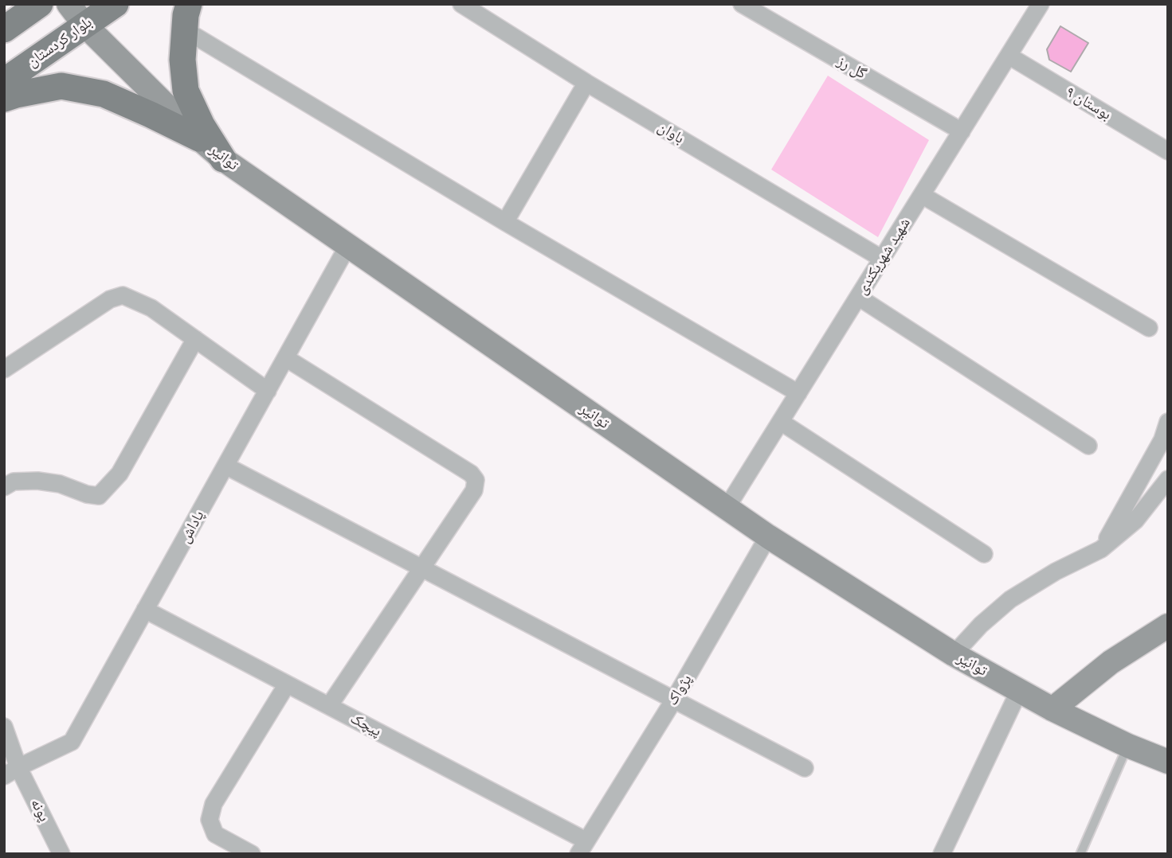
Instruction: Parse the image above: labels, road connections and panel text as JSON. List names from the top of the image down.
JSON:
{
  "streets": {
    "main road": ["بلوار کردستان"],
    "street": [
      "گل رز",
      "بوستان ۹",
      "باوان",
      "توانیر",
      "شهید شهریکندی",
      "پاداش",
      "پژواک",
      "پیچک",
      "پونه"
    ]
  },
  "crossings": [
    ["بلوار کردستان", "توانیر"],
    ["گل رز", "شهید شهریکندی"],
    ["بوستان ۹", "شهید شهریکندی"],
    ["باوان", "شهید شهریکندی"],
    ["توانیر", "شهید شهریکندی"],
    ["توانیر", "پاداش"],
    ["توانیر", "پژواک"],
    ["پاداش", "پیچک"],
    ["پاداش", "پونه"],
    ["پژواک", "پیچک"]
  ]
}
